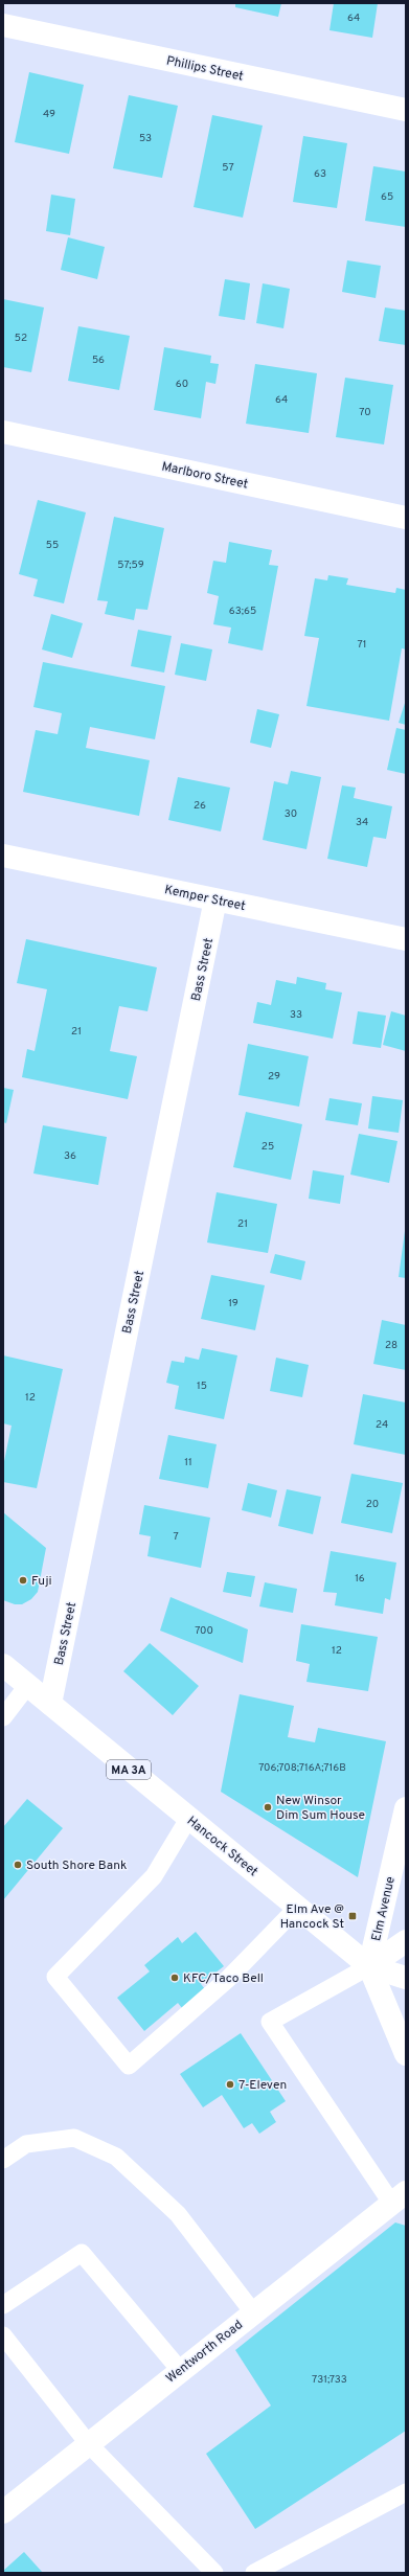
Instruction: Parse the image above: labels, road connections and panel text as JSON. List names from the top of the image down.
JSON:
{
  "streets": {
    "street": [
      "Phillips Street",
      "Marlboro Street",
      "Kemper Street",
      "Bass Street",
      "MA 3A",
      "Hancock Street",
      "Elm Avenue",
      "Wentworth Road"
    ]
  },
  "crossings": [
    ["Kemper Street", "Bass Street"],
    ["Bass Street", "Hancock Street"],
    ["Hancock Street", "Elm Avenue"]
  ],
  "places": {
    "other": [
      "Fuji",
      "New Winsor Dim Sum House",
      "South Shore Bank",
      "KFC/Taco Bell",
      "7-Eleven"
    ],
    "transit": ["Elm Ave @ Hancock St"]
  },
  "house_numbers": [
    "64",
    "49",
    "53",
    "57",
    "63",
    "65",
    "52",
    "56",
    "60",
    "64",
    "70",
    "55",
    "57;59",
    "63;65",
    "71",
    "26",
    "30",
    "34",
    "33",
    "21",
    "29",
    "25",
    "36",
    "21",
    "19",
    "28",
    "15",
    "12",
    "24",
    "11",
    "20",
    "7",
    "16",
    "700",
    "12",
    "706;708;716A;716B",
    "731;733"
  ]
}
